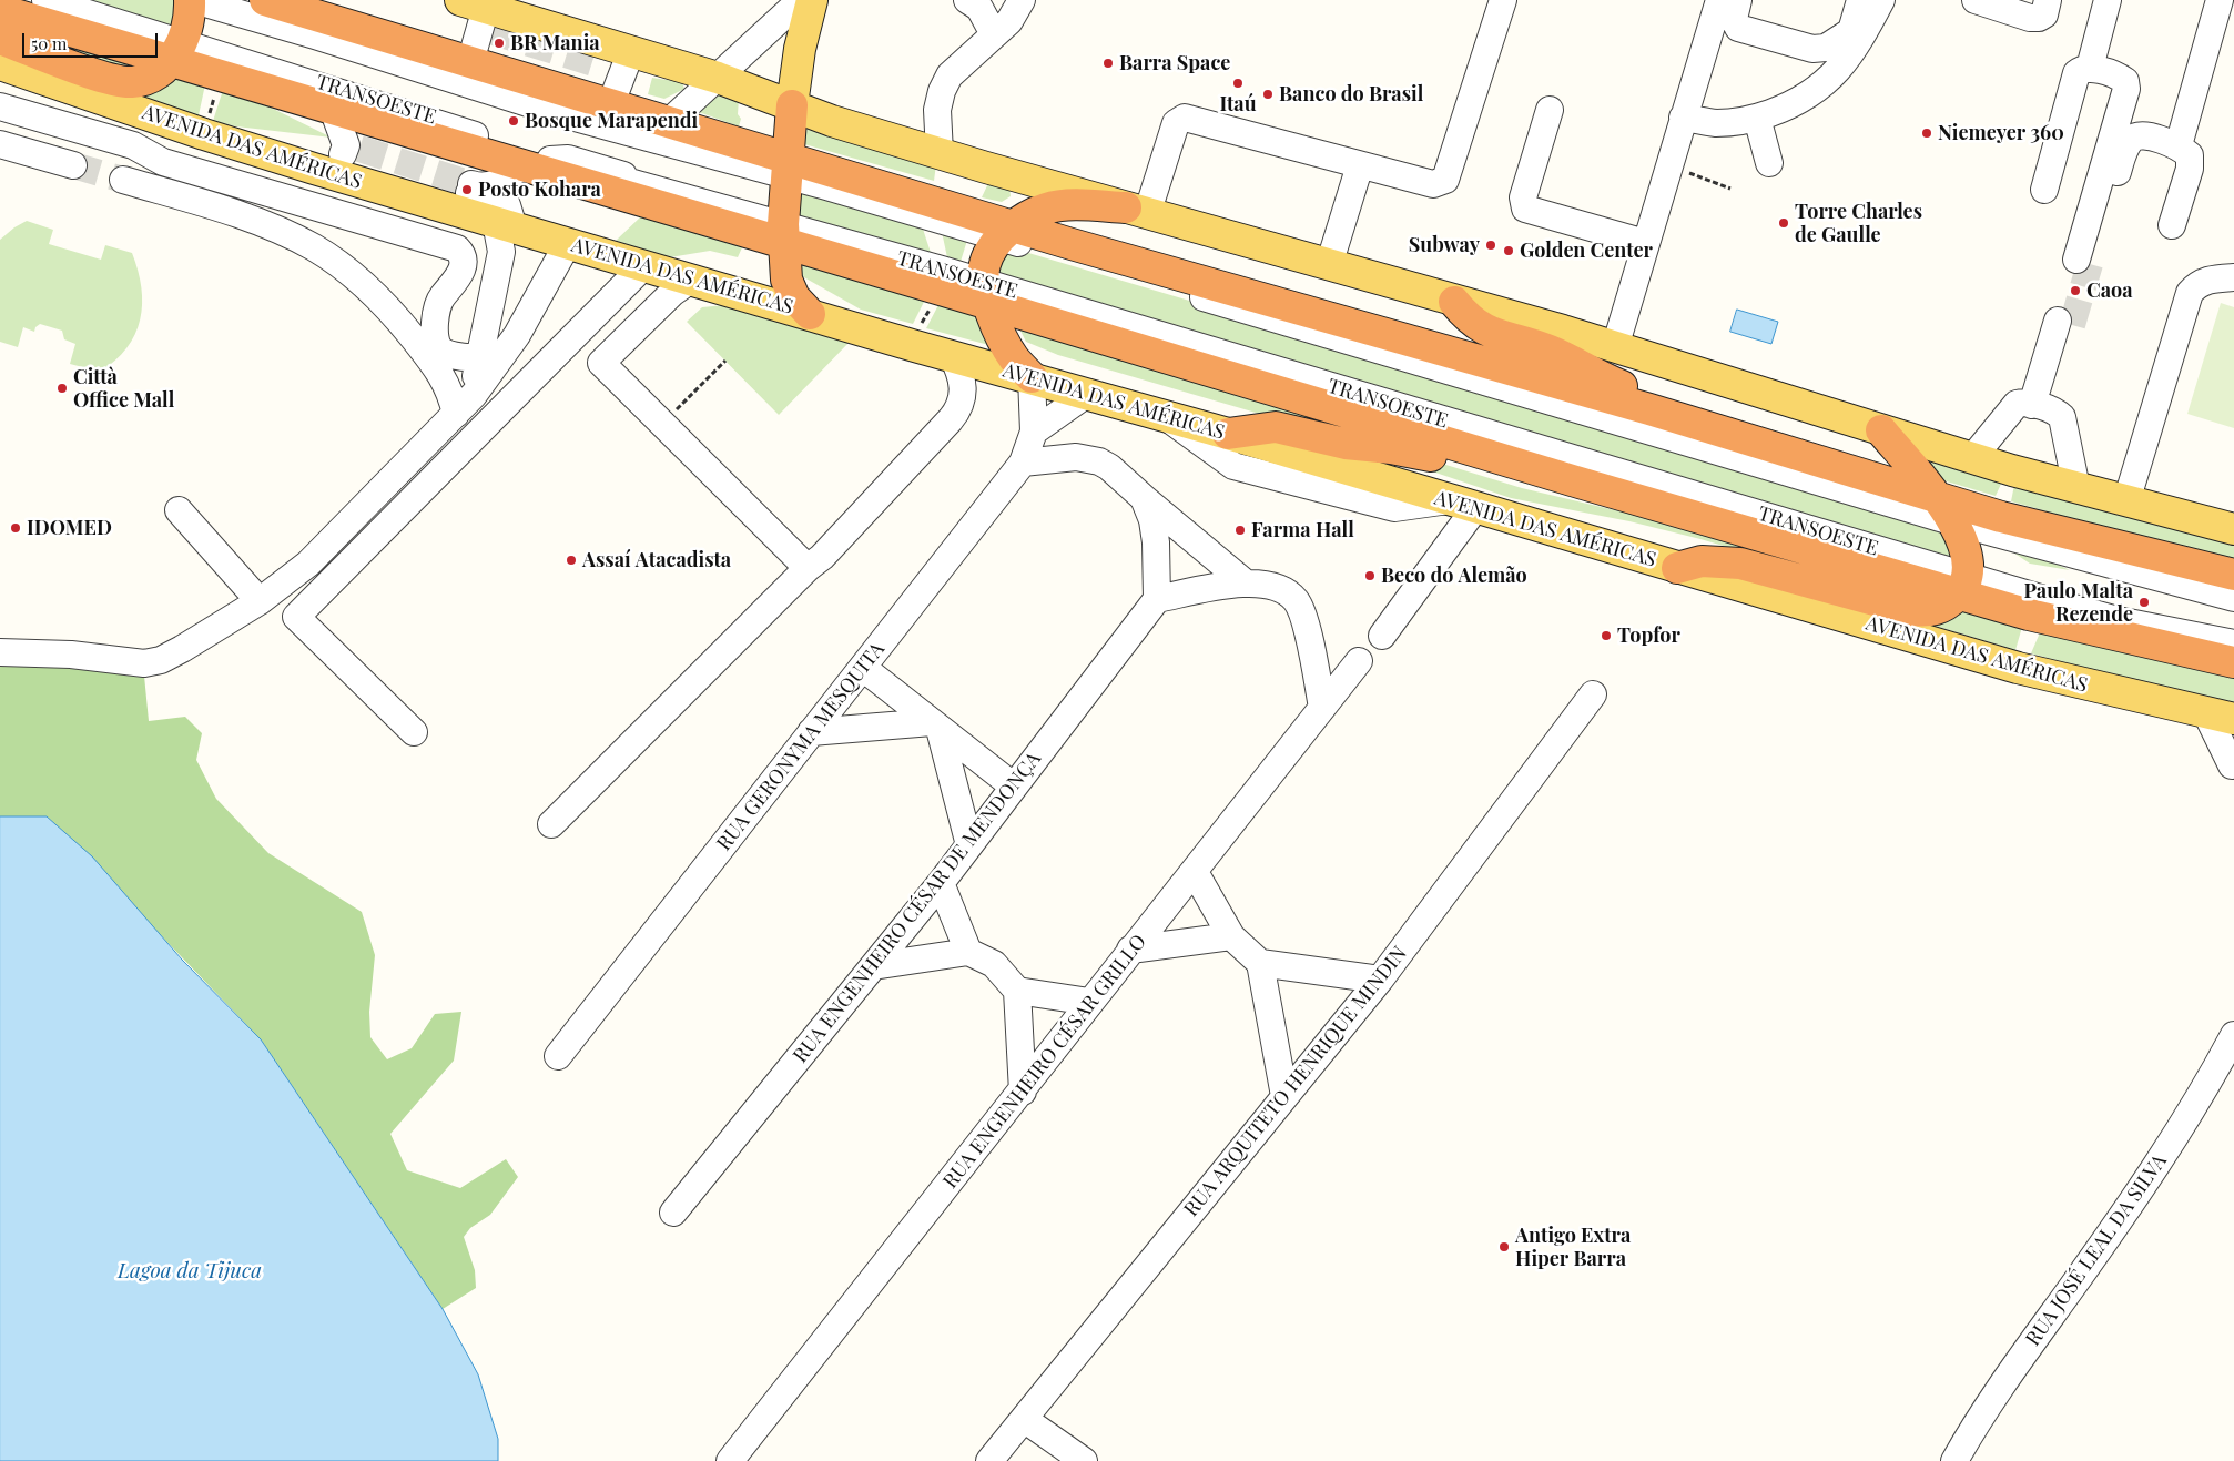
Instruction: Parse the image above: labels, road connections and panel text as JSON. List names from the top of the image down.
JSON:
{
  "streets": {
    "main road": ["AVENIDA DAS AMÉRICAS"],
    "street": [
      "TRANSOESTE",
      "RUA GERONYMA MESQUITA",
      "RUA ENGENHEIRO CÉSAR DE MENDONÇA",
      "RUA ENGENHEIRO CÉSAR GRILLO",
      "RUA ARQUITETO HENRIQUE MINDIN",
      "RUA JOSÉ LEAL DA SILVA"
    ]
  },
  "crossings": [
    ["AVENIDA DAS AMÉRICAS", "RUA GERONYMA MESQUITA"]
  ],
  "water": ["Lagoa da Tijuca"],
  "places": [
    "BR Mania",
    "Barra Space",
    "Itaú",
    "Banco do Brasil",
    "Bosque Marapendi",
    "Niemeyer 360",
    "Posto Kohara",
    "Torre Charles de Gaulle",
    "Subway",
    "Golden Center",
    "Caoa",
    "Città Office Mall",
    "IDOMED",
    "Farma Hall",
    "Assaí Atacadista",
    "Beco do Alemão",
    "Paulo Malta Rezende",
    "Topfor",
    "Antigo Extra Hiper Barra"
  ],
  "scale_bar": "50 m"
}
